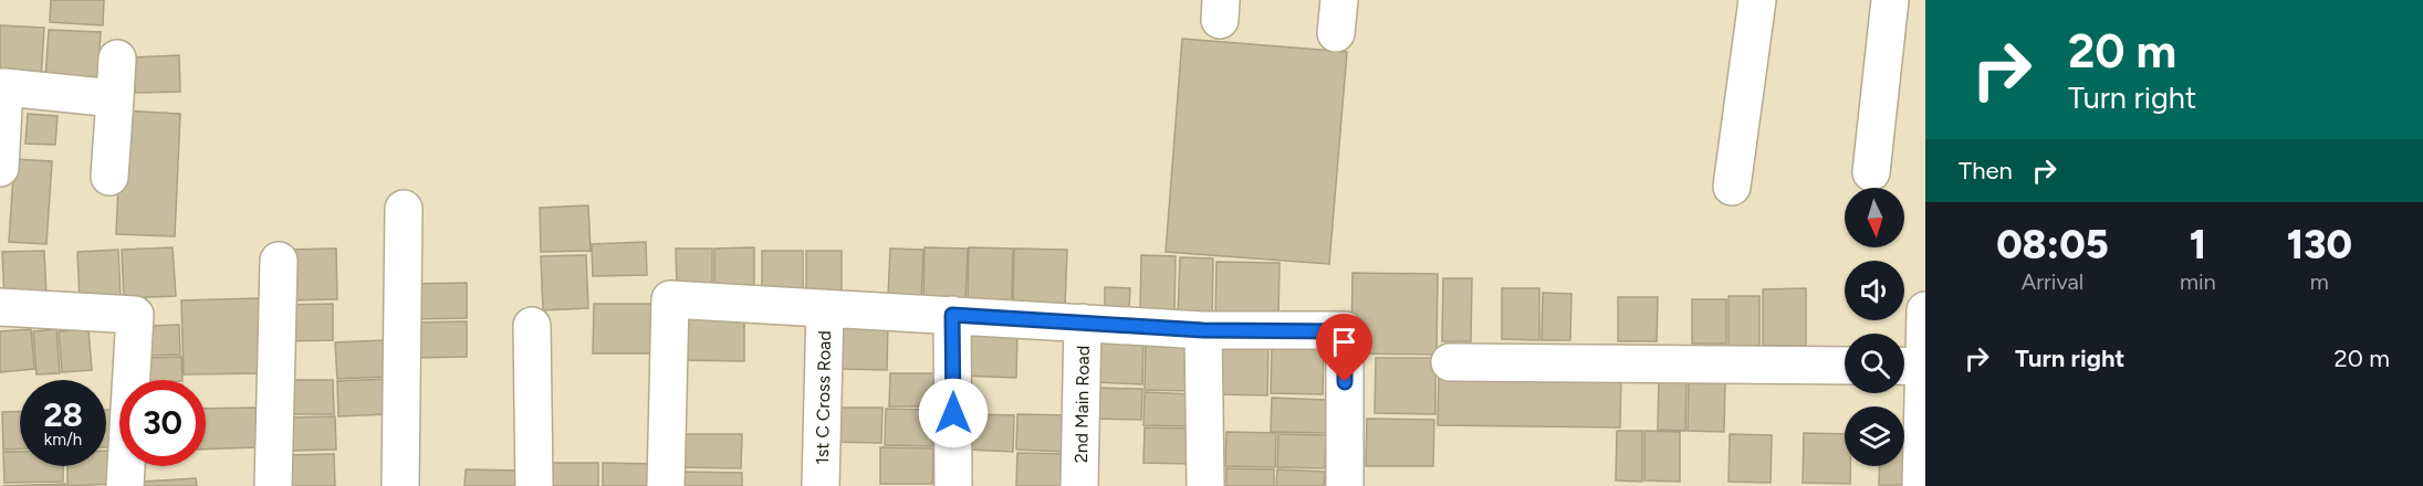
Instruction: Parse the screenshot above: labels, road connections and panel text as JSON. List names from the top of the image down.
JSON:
{
  "streets": {
    "street": ["1st C Cross Road", "2nd Main Road"]
  },
  "north": "bottom",
  "page": {
    "turn": ["20 m", "Turn right"],
    "then": "Then",
    "eta": [
      "08:05",
      "Arrival",
      "1",
      "min",
      "130",
      "m"
    ],
    "list": [
      {
        "name": "Turn right",
        "value": "20 m"
      }
    ],
    "speed": "28 km/h",
    "limit": "30"
  }
}
